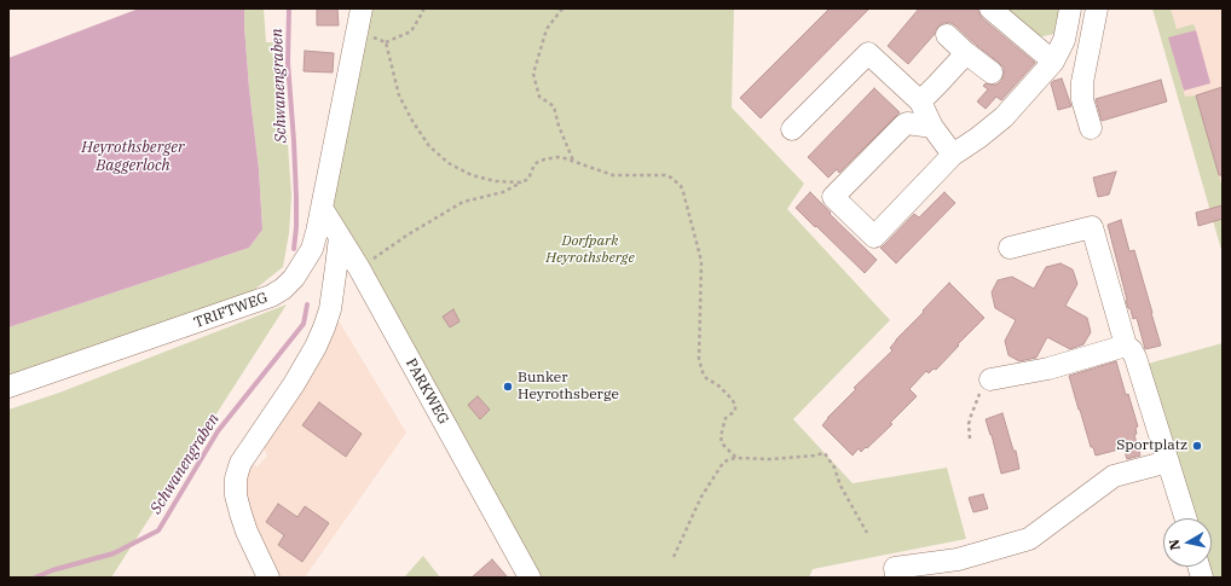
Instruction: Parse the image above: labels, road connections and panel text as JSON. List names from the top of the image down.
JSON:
{
  "streets": {
    "street": ["TRIFTWEG", "PARKWEG"]
  },
  "crossings": [
    ["TRIFTWEG", "PARKWEG"]
  ],
  "water": ["Schwanengraben", "Heyrothsberger Baggerloch"],
  "parks": ["Dorfpark Heyrothsberge"],
  "places": ["Bunker Heyrothsberge", "Sportplatz"],
  "north": "left"
}
